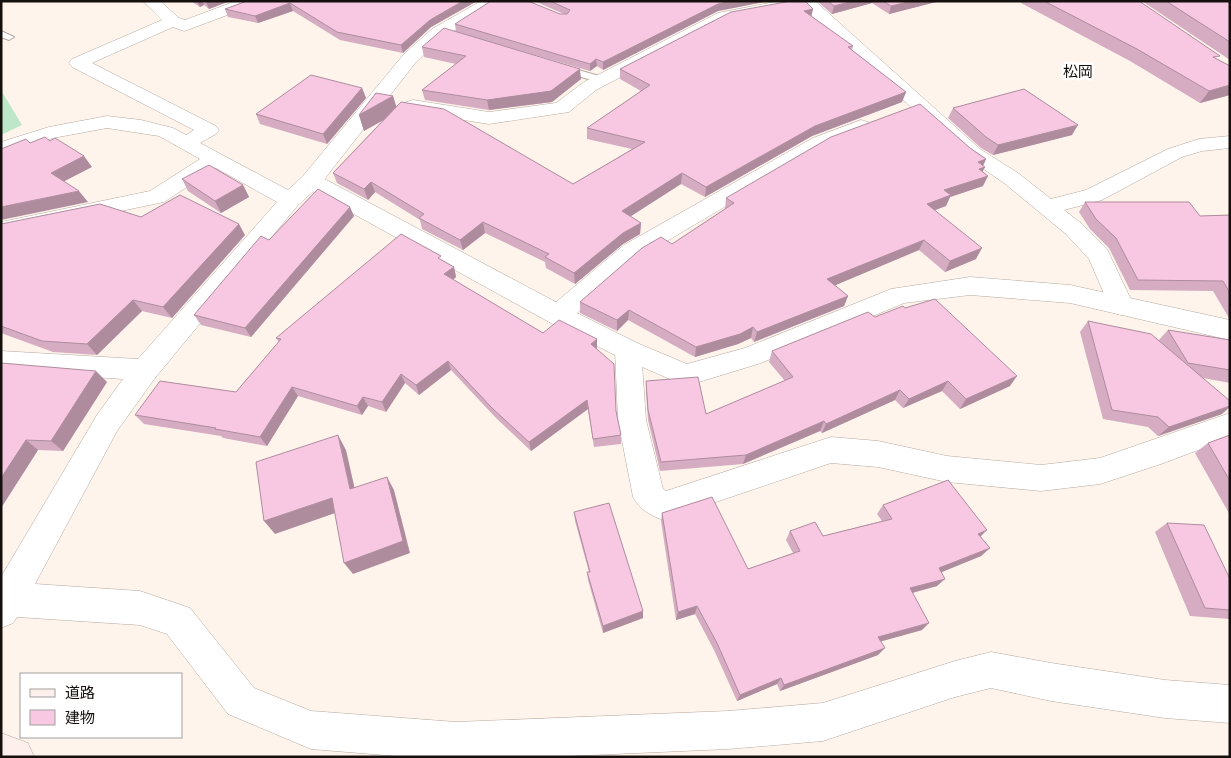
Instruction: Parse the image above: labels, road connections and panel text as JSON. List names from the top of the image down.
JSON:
{
  "districts": ["松岡"],
  "legend": ["道路", "建物"]
}
